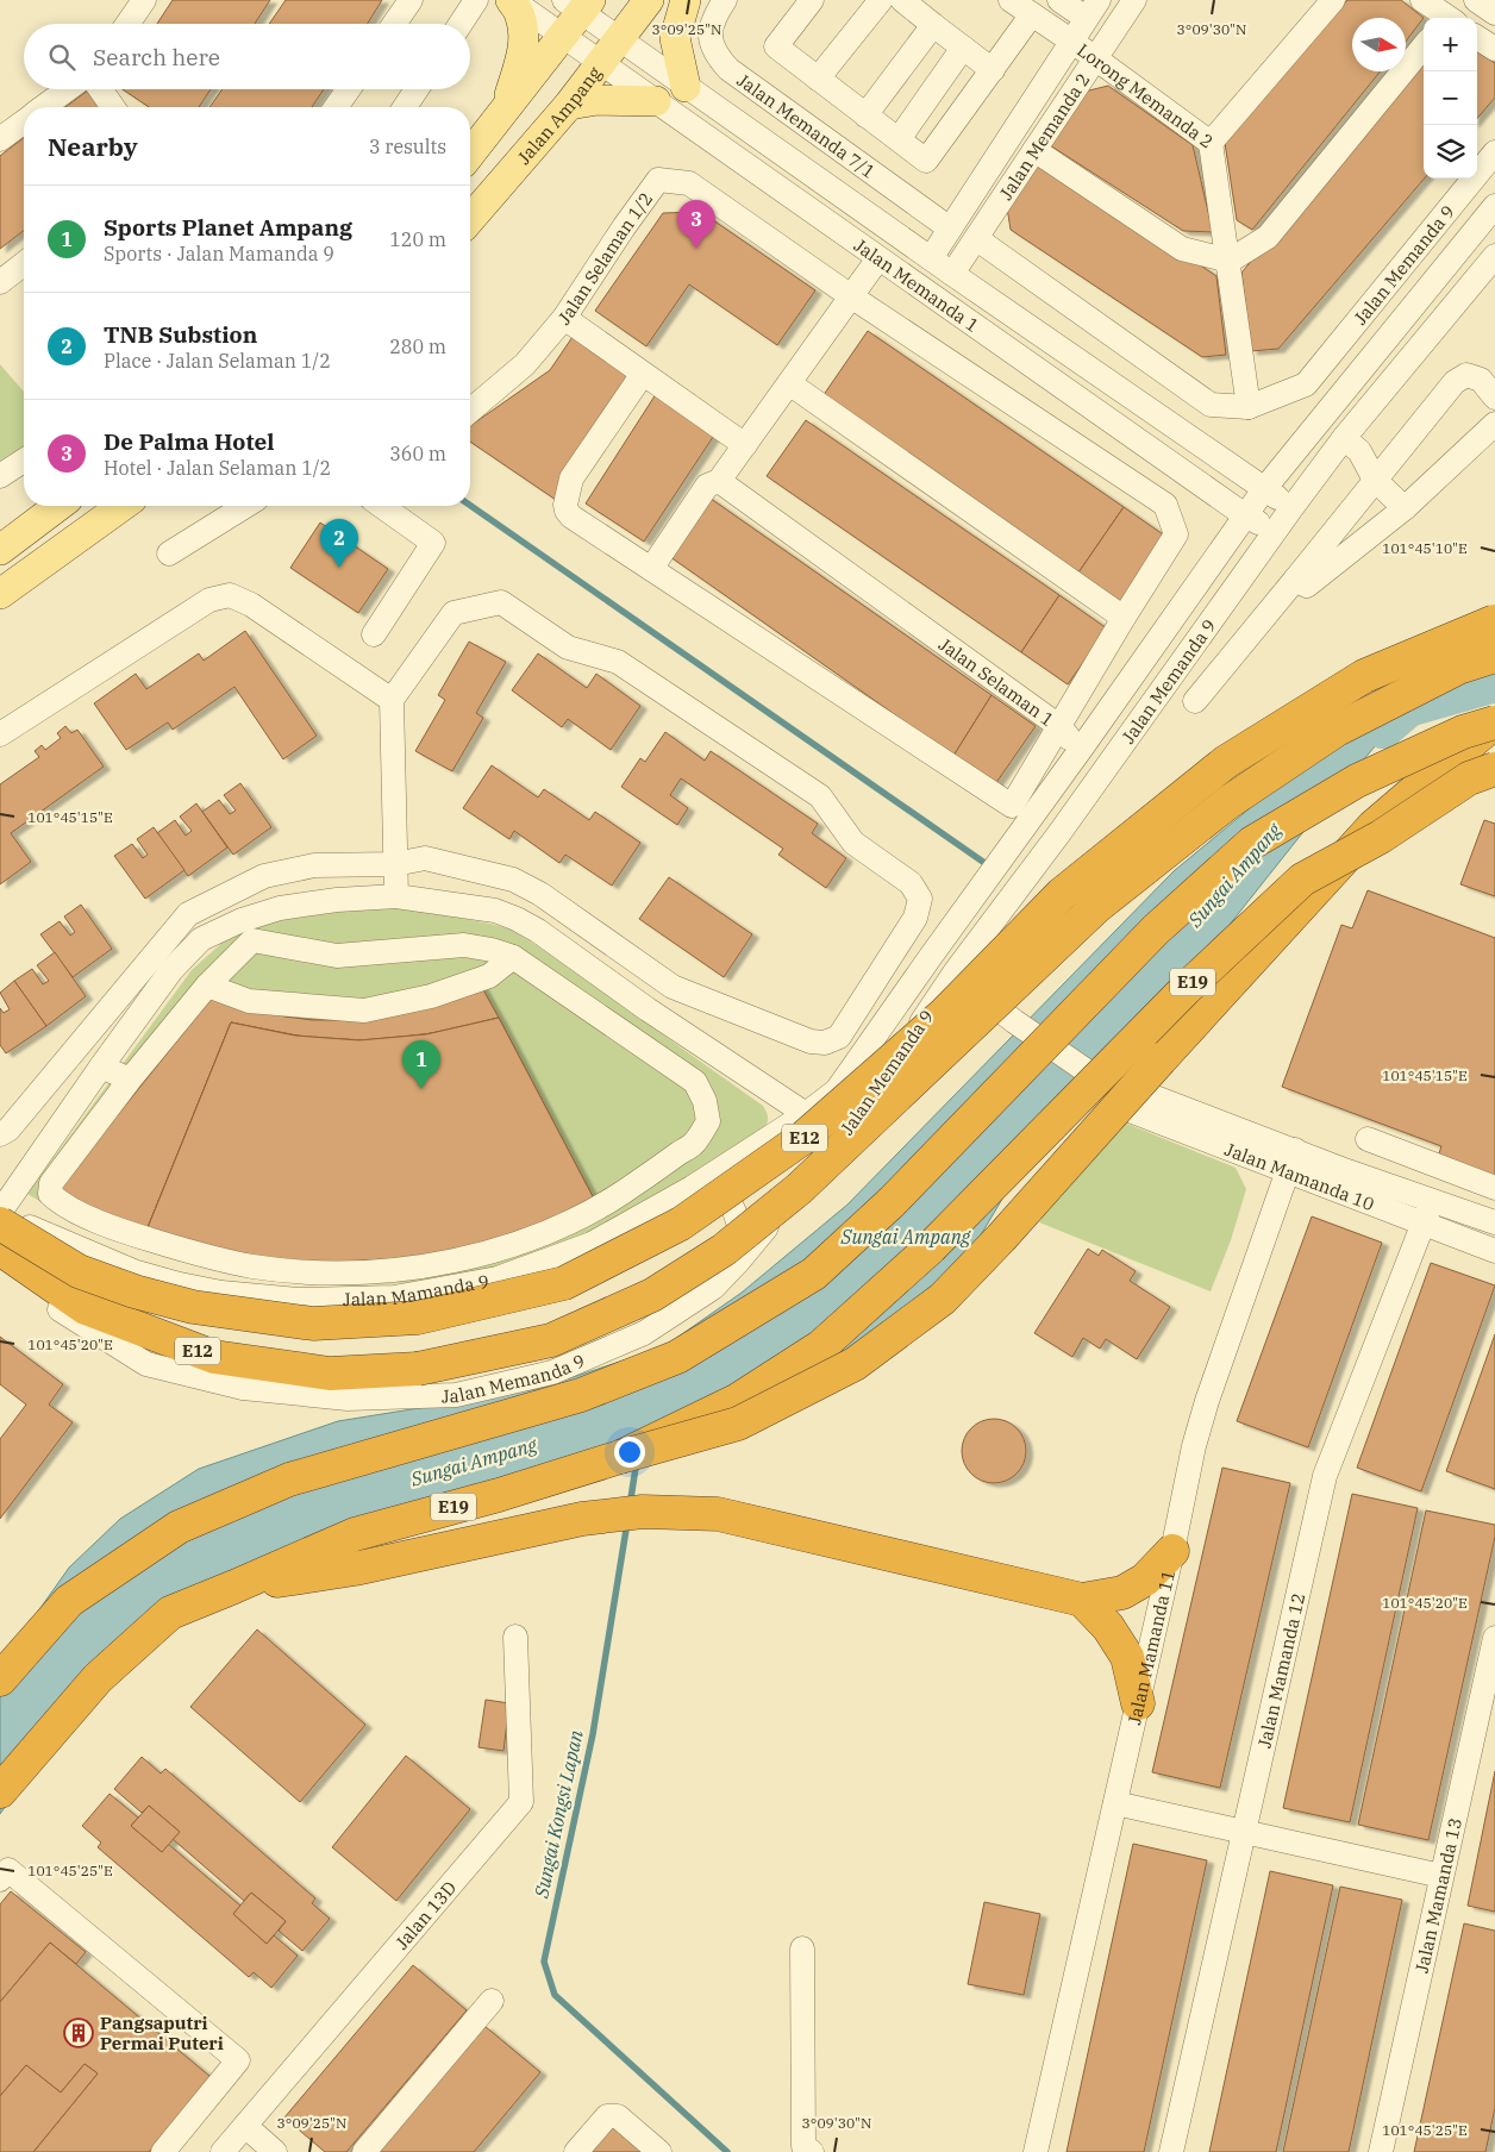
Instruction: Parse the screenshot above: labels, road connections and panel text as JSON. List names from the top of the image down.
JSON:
{
  "streets": {
    "highway": ["E19", "E12"],
    "main road": ["Jalan Ampang"],
    "street": [
      "Lorong Memanda 2",
      "Jalan Memanda 7/1",
      "Jalan Memanda 2",
      "Jalan Selaman 1/2",
      "Jalan Memanda 9",
      "Jalan Memanda 1",
      "Jalan Selaman 1",
      "Jalan Mamanda 10",
      "Jalan Mamanda 9",
      "Jalan Mamanda 11",
      "Jalan Mamanda 12",
      "Jalan Mamanda 13",
      "Jalan 13D"
    ]
  },
  "crossings": [
    ["Lorong Memanda 2", "Jalan Memanda 2"],
    ["Jalan Ampang", "Jalan Memanda 1"],
    ["Jalan Memanda 7/1", "Jalan Memanda 2"],
    ["Jalan Memanda 2", "Jalan Memanda 1"],
    ["Jalan Selaman 1/2", "Jalan Selaman 1"],
    ["Jalan Memanda 9", "Jalan Memanda 1"],
    ["Jalan Memanda 9", "Jalan Mamanda 10"],
    ["Jalan Memanda 9", "Jalan Mamanda 9"],
    ["E12", "Jalan Mamanda 9"],
    ["Jalan Mamanda 10", "Jalan Mamanda 11"],
    ["Jalan Mamanda 10", "Jalan Mamanda 12"]
  ],
  "water": ["Sungai Ampang", "Sungai Kongsi Lapan"],
  "places": {
    "building": ["Pangsaputri Permai Puteri"]
  },
  "north": "right",
  "page": {
    "map_buttons": ["+", "−"],
    "search": "Search here",
    "heading": ["Nearby", "3 results"],
    "list": [
      {
        "mark": "1",
        "name": "Sports Planet Ampang",
        "note": "Sports · Jalan Mamanda 9",
        "value": "120 m"
      },
      {
        "mark": "2",
        "name": "TNB Substion",
        "note": "Place · Jalan Selaman 1/2",
        "value": "280 m"
      },
      {
        "mark": "3",
        "name": "De Palma Hotel",
        "note": "Hotel · Jalan Selaman 1/2",
        "value": "360 m"
      }
    ],
    "pins": ["3", "2", "1"]
  },
  "coordinates": [
    "3°09'25\"N",
    "3°09'30\"N",
    "101°45'10\"E",
    "101°45'15\"E",
    "101°45'20\"E",
    "101°45'25\"E"
  ]
}
